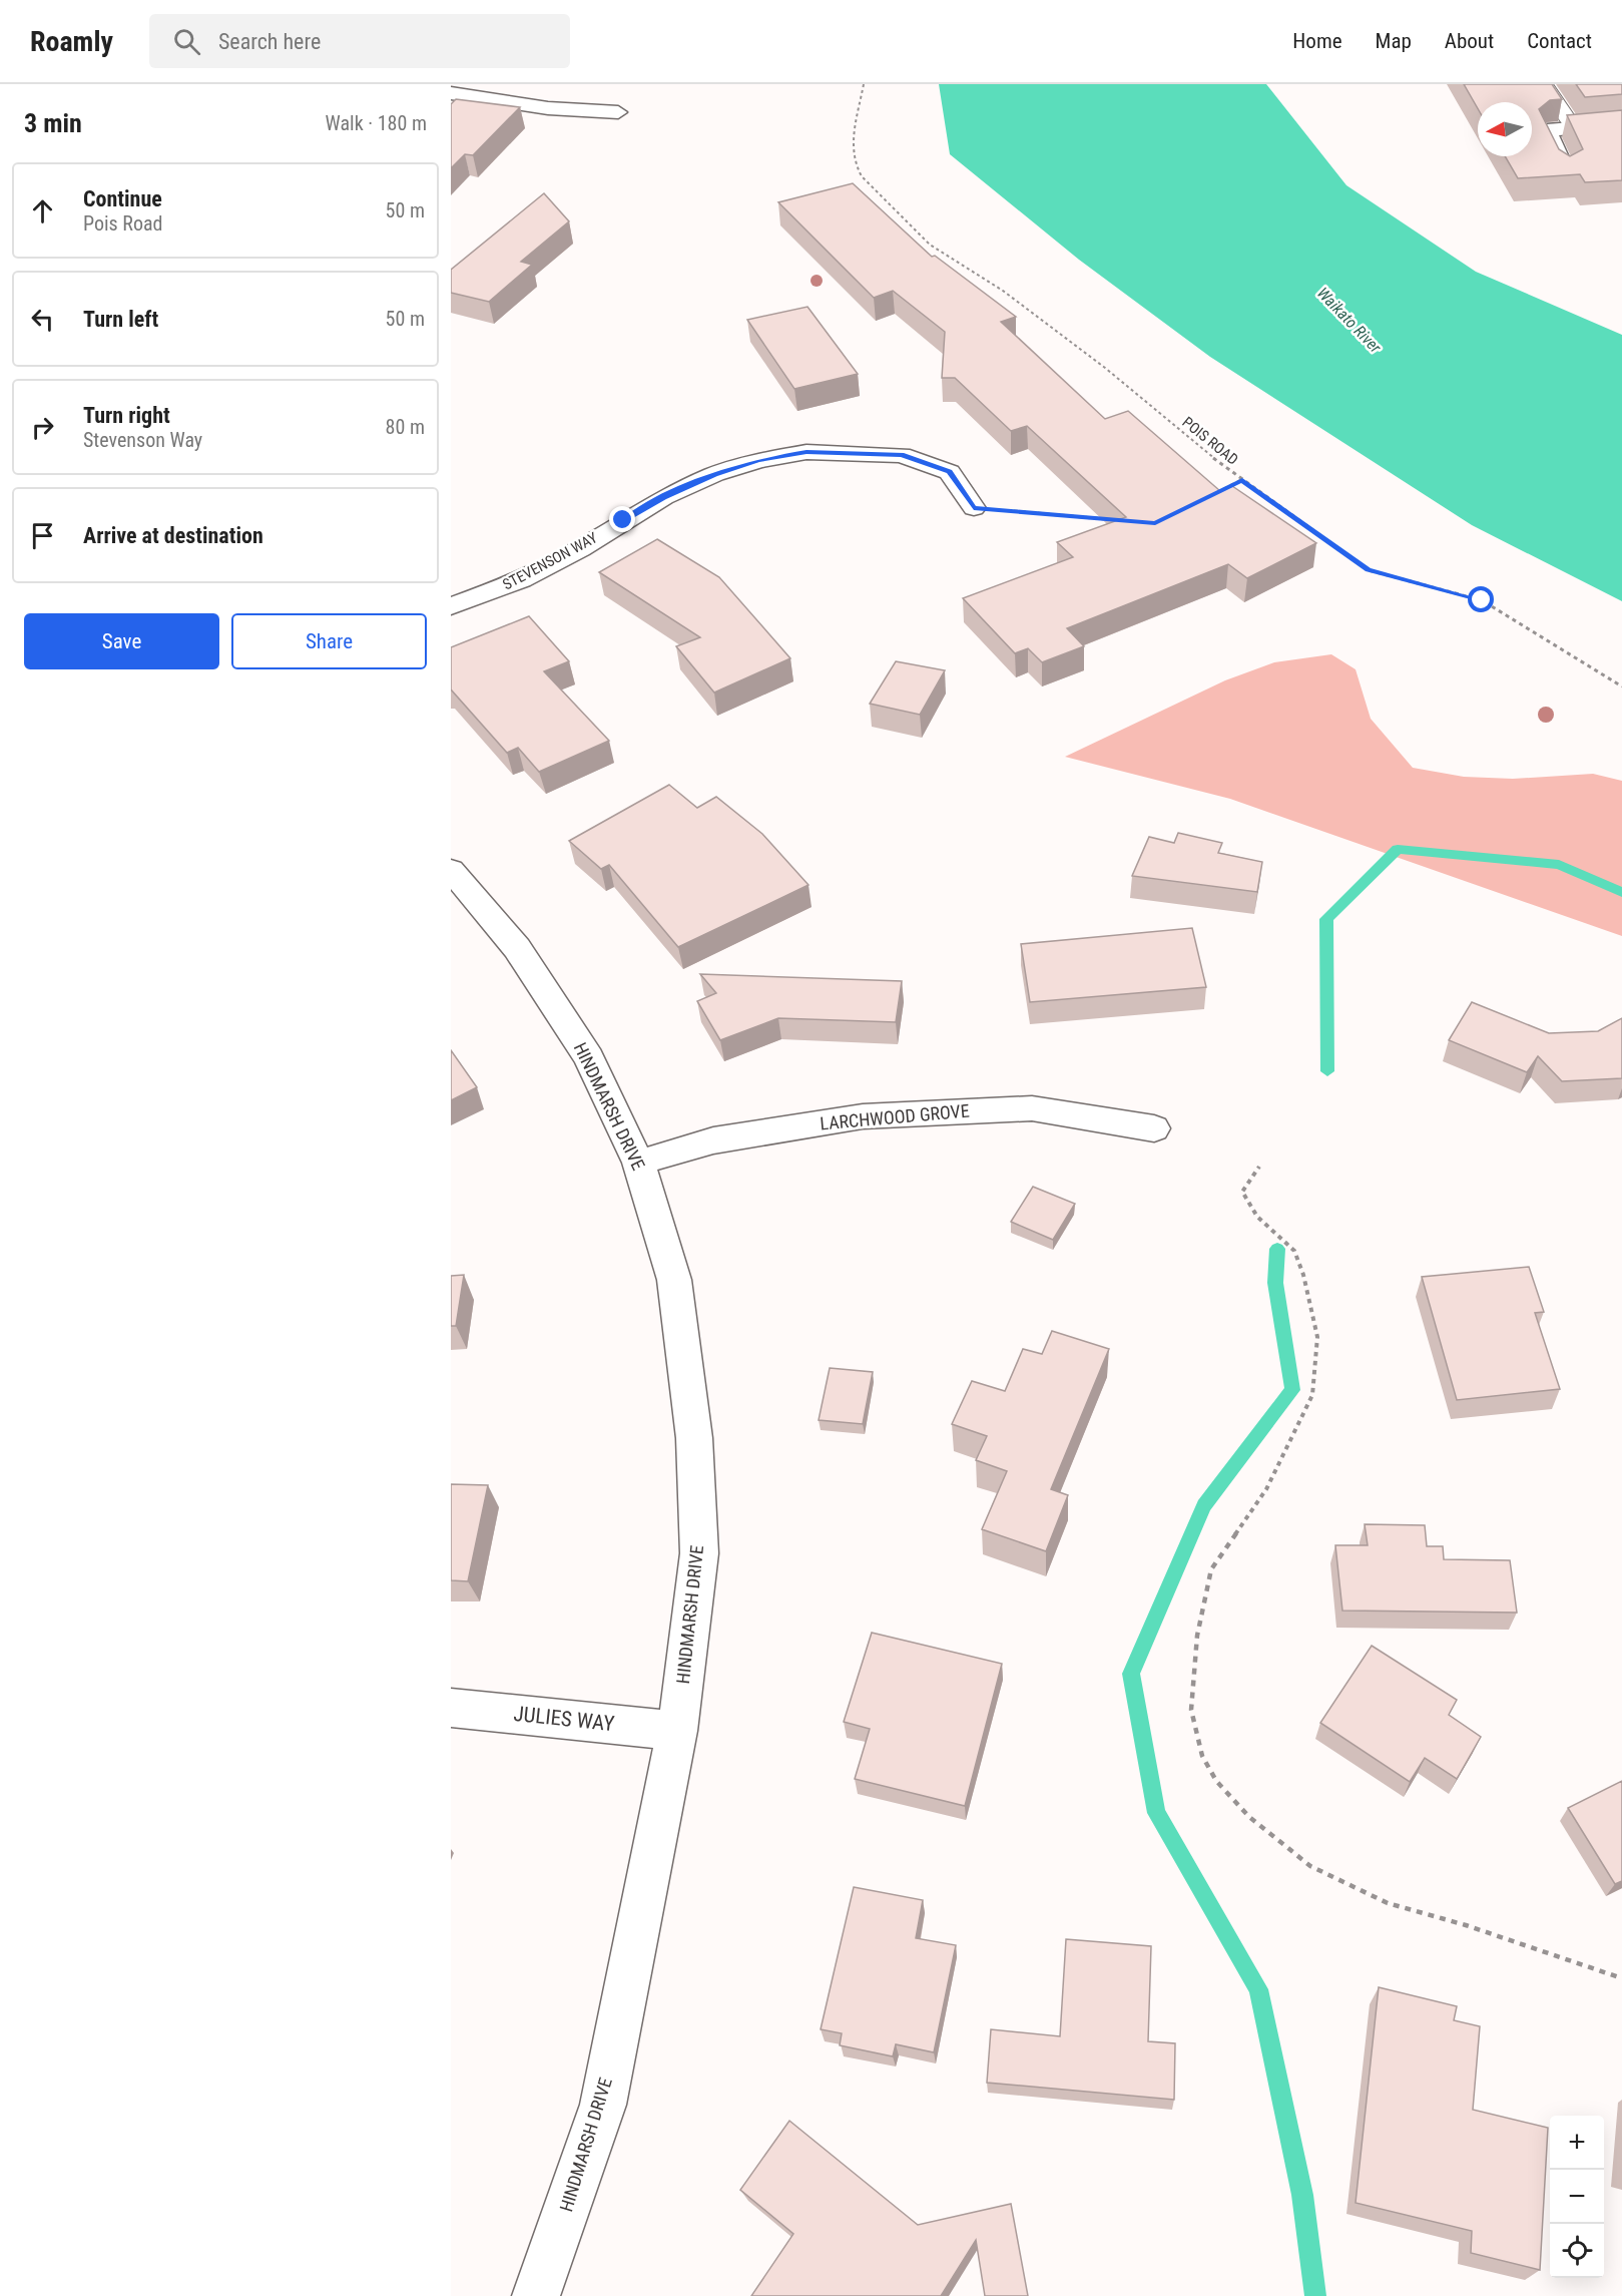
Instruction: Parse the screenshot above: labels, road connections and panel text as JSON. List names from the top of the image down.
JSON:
{
  "streets": {
    "street": [
      "STEVENSON WAY",
      "HINDMARSH DRIVE",
      "LARCHWOOD GROVE",
      "JULIES WAY"
    ],
    "path": ["POIS ROAD"]
  },
  "crossings": [
    ["HINDMARSH DRIVE", "LARCHWOOD GROVE"],
    ["HINDMARSH DRIVE", "JULIES WAY"]
  ],
  "water": ["Waikato River"],
  "north": "left",
  "page": {
    "header": "Roamly",
    "search": "Search here",
    "nav": [
      "Home",
      "Map",
      "About",
      "Contact"
    ],
    "heading": ["3 min", "Walk · 180 m"],
    "list": [
      ["Continue", "Pois Road", "50 m"],
      ["Turn left", "50 m"],
      ["Turn right", "Stevenson Way", "80 m"],
      "Arrive at destination"
    ],
    "buttons": ["Save", "Share"],
    "map_buttons": ["+", "−"]
  }
}
